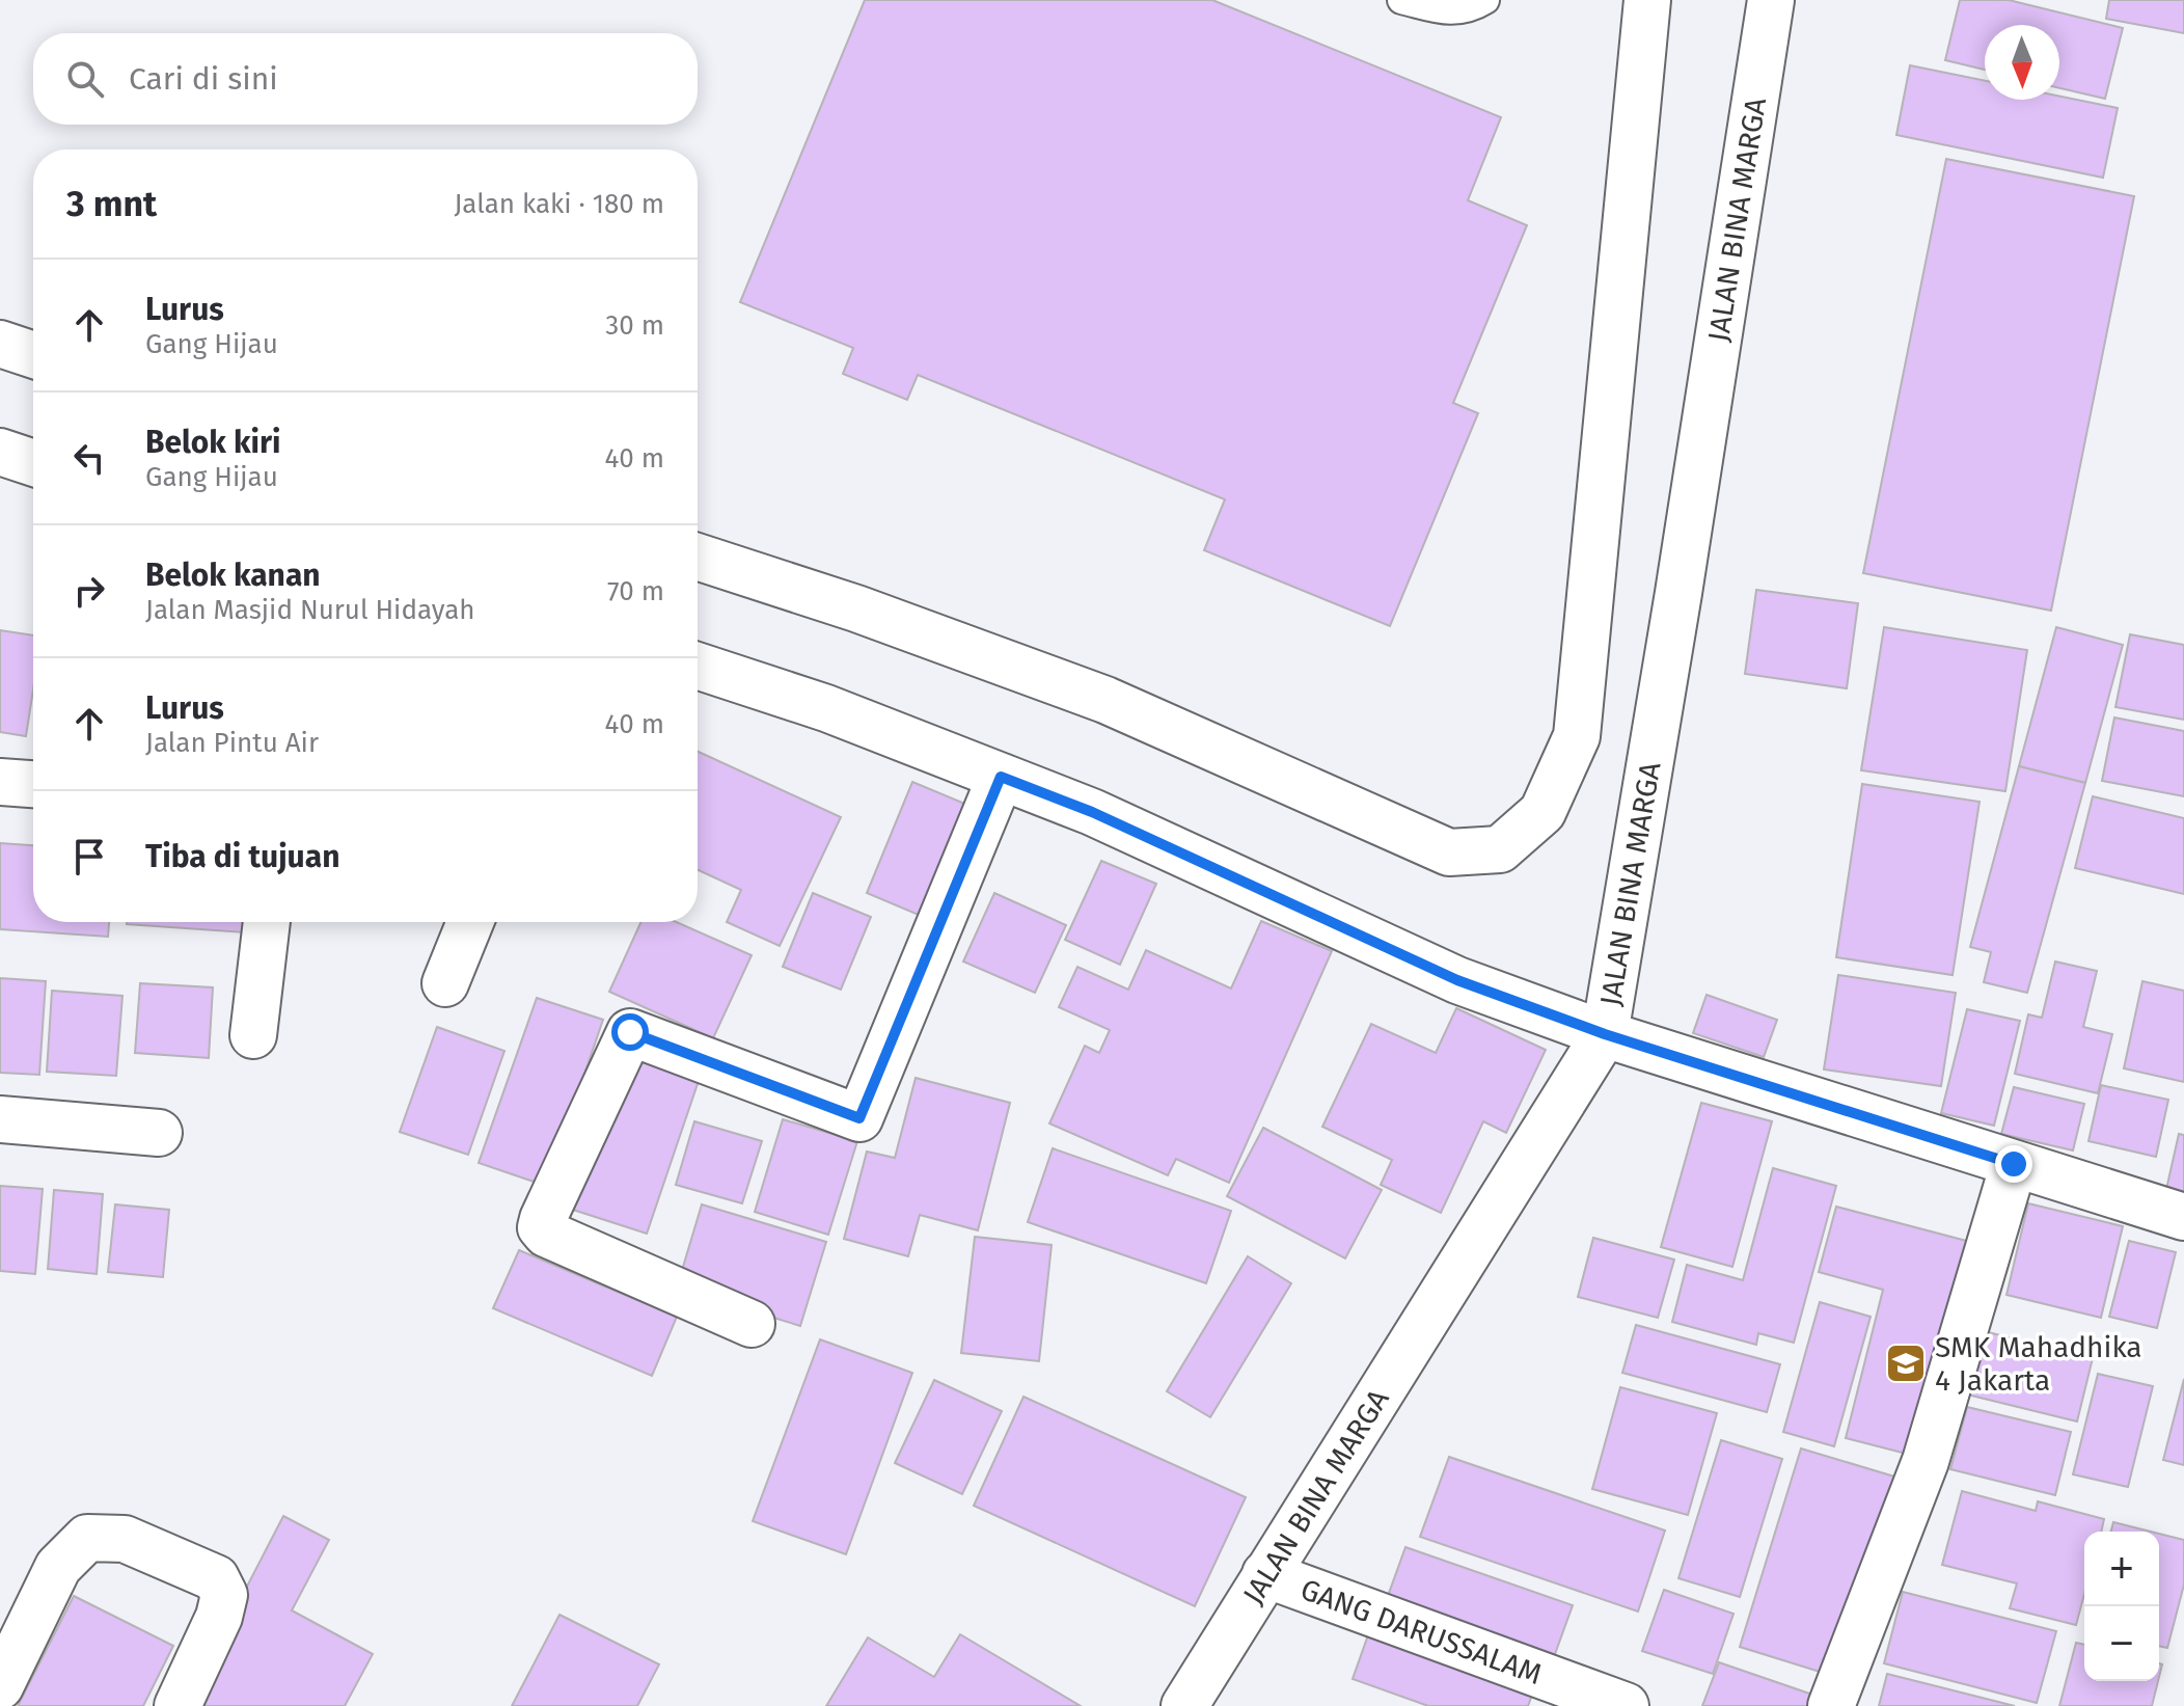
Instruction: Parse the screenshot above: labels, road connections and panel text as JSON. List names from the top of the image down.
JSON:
{
  "streets": {
    "street": ["JALAN BINA MARGA", "GANG DARUSSALAM"]
  },
  "crossings": [
    ["JALAN BINA MARGA", "GANG DARUSSALAM"]
  ],
  "places": {
    "school or university": ["SMK Mahadhika 4 Jakarta"]
  },
  "north": "bottom",
  "page": {
    "search": "Cari di sini",
    "heading": ["3 mnt", "Jalan kaki · 180 m"],
    "list": [
      ["Lurus", "Gang Hijau", "30 m"],
      ["Belok kiri", "Gang Hijau", "40 m"],
      ["Belok kanan", "Jalan Masjid Nurul Hidayah", "70 m"],
      ["Lurus", "Jalan Pintu Air", "40 m"],
      "Tiba di tujuan"
    ],
    "map_buttons": ["+", "−"]
  }
}
